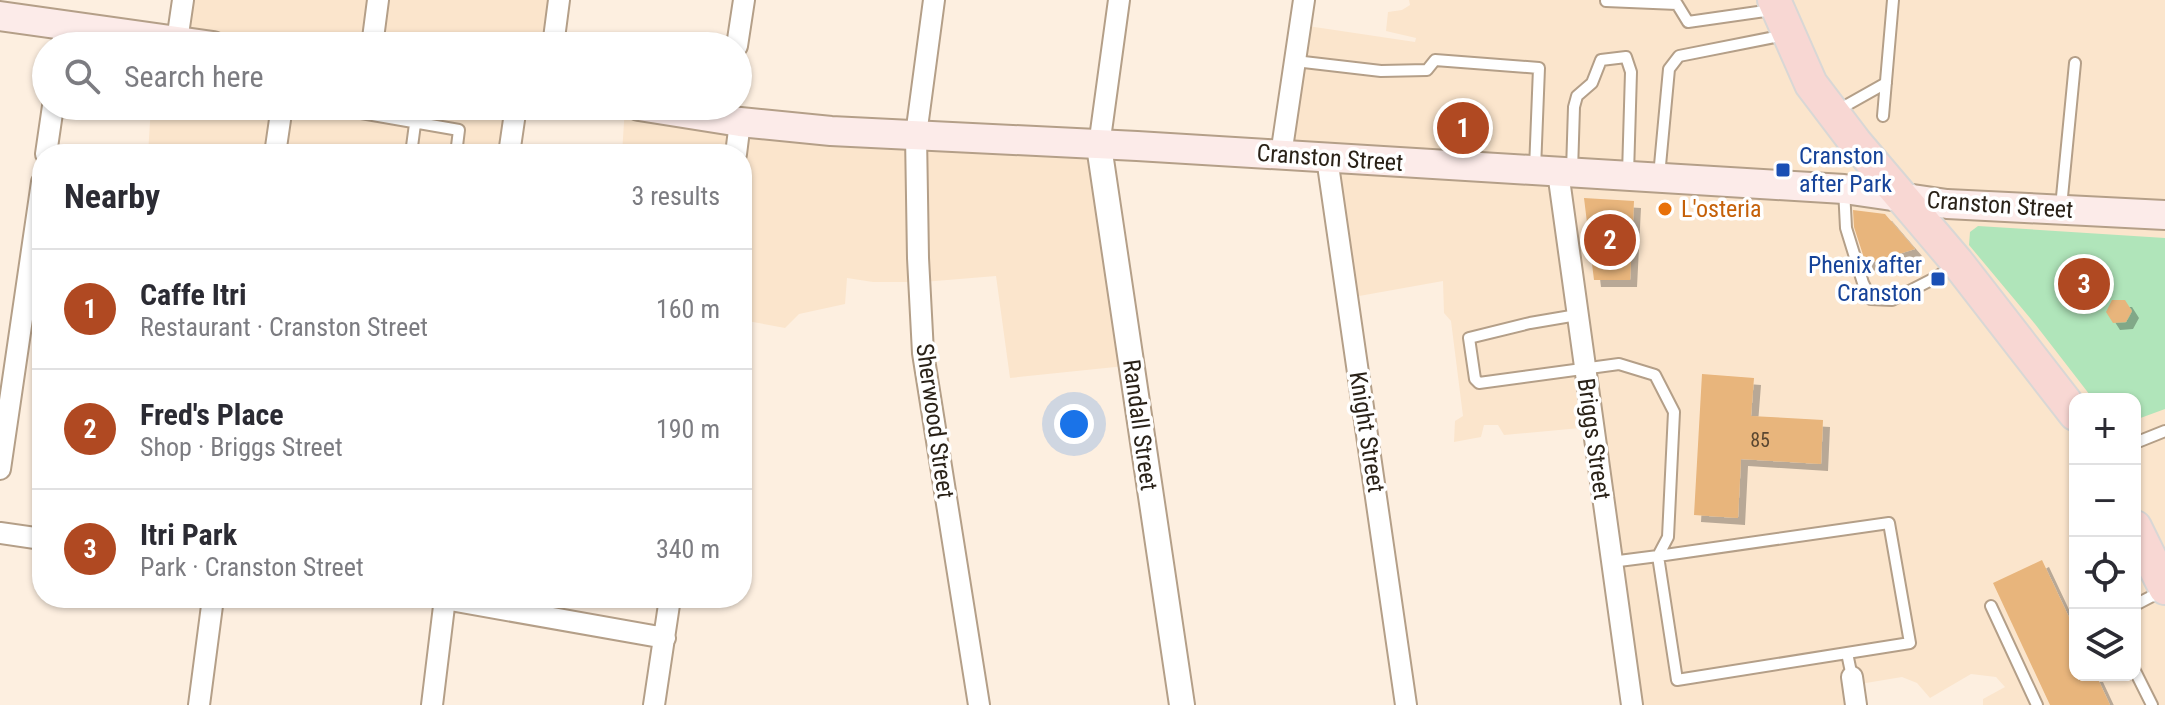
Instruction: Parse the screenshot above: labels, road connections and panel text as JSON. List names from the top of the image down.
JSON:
{
  "streets": {
    "main road": ["Cranston Street"],
    "street": [
      "Sherwood Street",
      "Randall Street",
      "Knight Street",
      "Briggs Street"
    ]
  },
  "crossings": [
    ["Cranston Street", "Sherwood Street"],
    ["Cranston Street", "Randall Street"],
    ["Cranston Street", "Knight Street"],
    ["Cranston Street", "Briggs Street"]
  ],
  "places": {
    "transit": ["Cranston after Park", "Phenix after Cranston"],
    "other": ["L'osteria"]
  },
  "house_numbers": ["85"],
  "page": {
    "search": "Search here",
    "pins": ["1", "2", "3"],
    "heading": ["Nearby", "3 results"],
    "list": [
      {
        "mark": "1",
        "name": "Caffe Itri",
        "note": "Restaurant · Cranston Street",
        "value": "160 m"
      },
      {
        "mark": "2",
        "name": "Fred's Place",
        "note": "Shop · Briggs Street",
        "value": "190 m"
      },
      {
        "mark": "3",
        "name": "Itri Park",
        "note": "Park · Cranston Street",
        "value": "340 m"
      }
    ],
    "map_buttons": ["+", "−"]
  }
}
